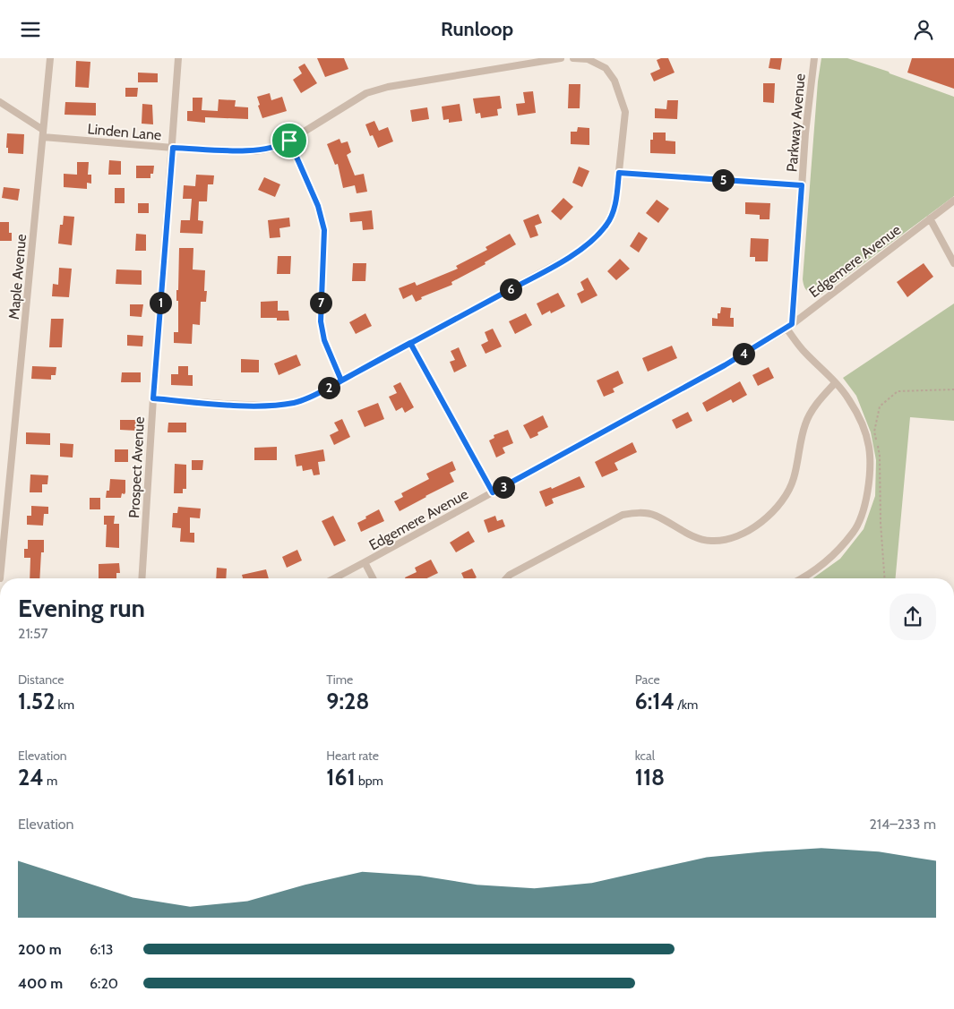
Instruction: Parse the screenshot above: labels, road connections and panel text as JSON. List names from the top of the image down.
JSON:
{
  "streets": {
    "street": [
      "Parkway Avenue",
      "Linden Lane",
      "Edgemere Avenue",
      "Maple Avenue",
      "Prospect Avenue"
    ]
  },
  "crossings": [
    ["Parkway Avenue", "Edgemere Avenue"],
    ["Linden Lane", "Maple Avenue"],
    ["Linden Lane", "Prospect Avenue"]
  ],
  "page": {
    "header": "Runloop",
    "pins": [
      "5",
      "6",
      "1",
      "7",
      "4",
      "2",
      "3"
    ],
    "heading": ["Evening run", "21:57"],
    "stats": [
      ["Distance", "1.52 km"],
      ["Time", "9:28"],
      ["Pace", "6:14 /km"],
      ["Elevation", "24 m"],
      ["Heart rate", "161 bpm"],
      ["kcal", "118"]
    ],
    "chart": ["Elevation", "214–233 m"],
    "list": [
      {
        "name": "200 m",
        "note": "6:13"
      },
      {
        "name": "400 m",
        "note": "6:20"
      }
    ]
  }
}
